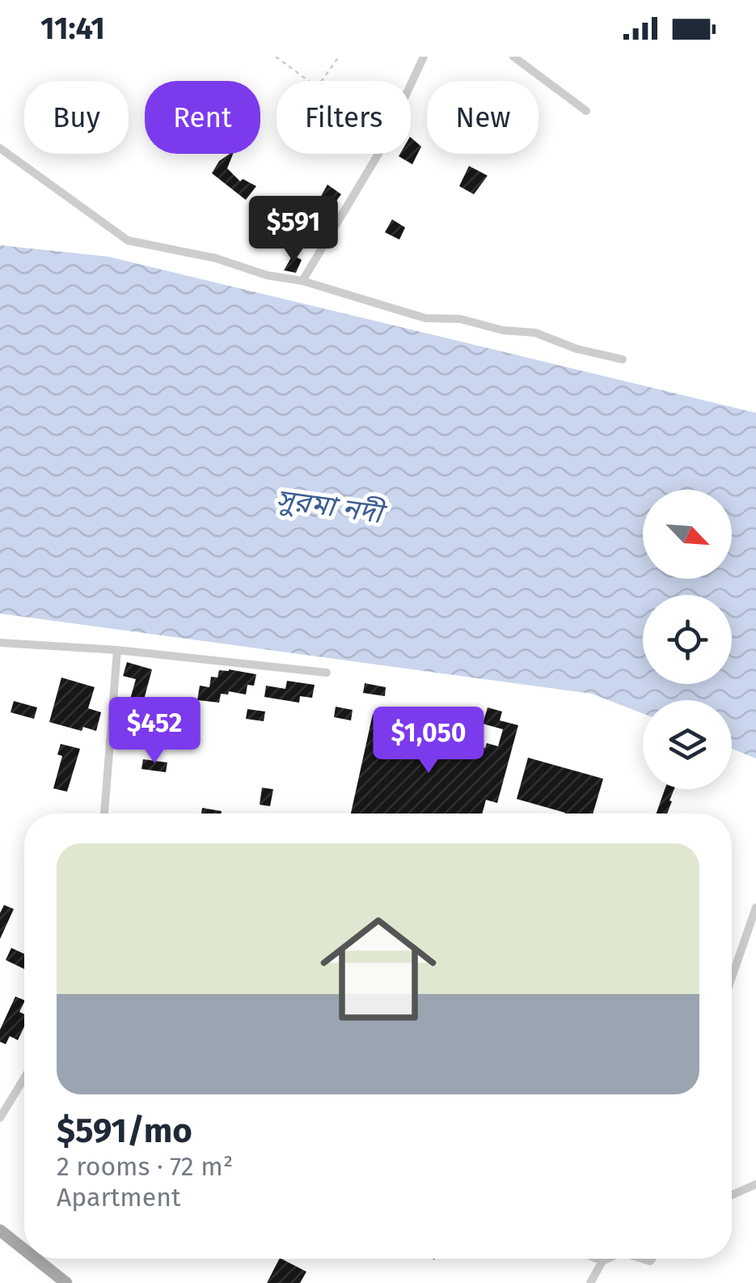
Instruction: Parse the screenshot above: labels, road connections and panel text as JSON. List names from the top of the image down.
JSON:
{
  "water": ["সুরমা নদী"],
  "north": "bottom right",
  "page": {
    "status": "11:41",
    "chip": [
      "Buy",
      "Rent",
      "Filters",
      "New"
    ],
    "price": ["$591", "$452", "$1,050"],
    "list": [
      {
        "name": "$591/mo",
        "note": "2 rooms · 72 m² · Apartment"
      }
    ]
  }
}
